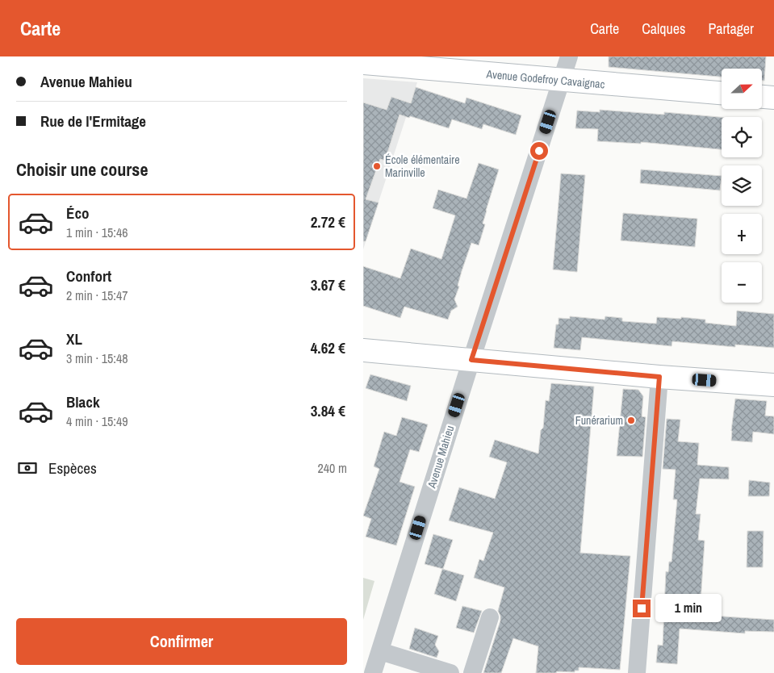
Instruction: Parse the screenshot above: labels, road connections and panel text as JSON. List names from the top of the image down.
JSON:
{
  "streets": {
    "main road": ["Avenue Godefroy Cavaignac"],
    "street": ["Avenue Mahieu"]
  },
  "crossings": [
    ["Avenue Godefroy Cavaignac", "Avenue Mahieu"]
  ],
  "places": ["École élémentaire Marinville", "Funérarium"],
  "north": "right",
  "page": {
    "header": "Carte",
    "nav": ["Carte", "Calques", "Partager"],
    "banner": ["Avenue Mahieu", "Rue de l'Ermitage"],
    "map_buttons": ["+", "−"],
    "heading": "Choisir une course",
    "list": [
      {
        "name": "Éco",
        "note": "1 min · 15:46",
        "value": "2.72 €"
      },
      {
        "name": "Confort",
        "note": "2 min · 15:47",
        "value": "3.67 €"
      },
      {
        "name": "XL",
        "note": "3 min · 15:48",
        "value": "4.62 €"
      },
      {
        "name": "Black",
        "note": "4 min · 15:49",
        "value": "3.84 €"
      }
    ],
    "pay": ["Espèces", "240 m"],
    "bubble": "1 min",
    "buttons": "Confirmer"
  }
}
